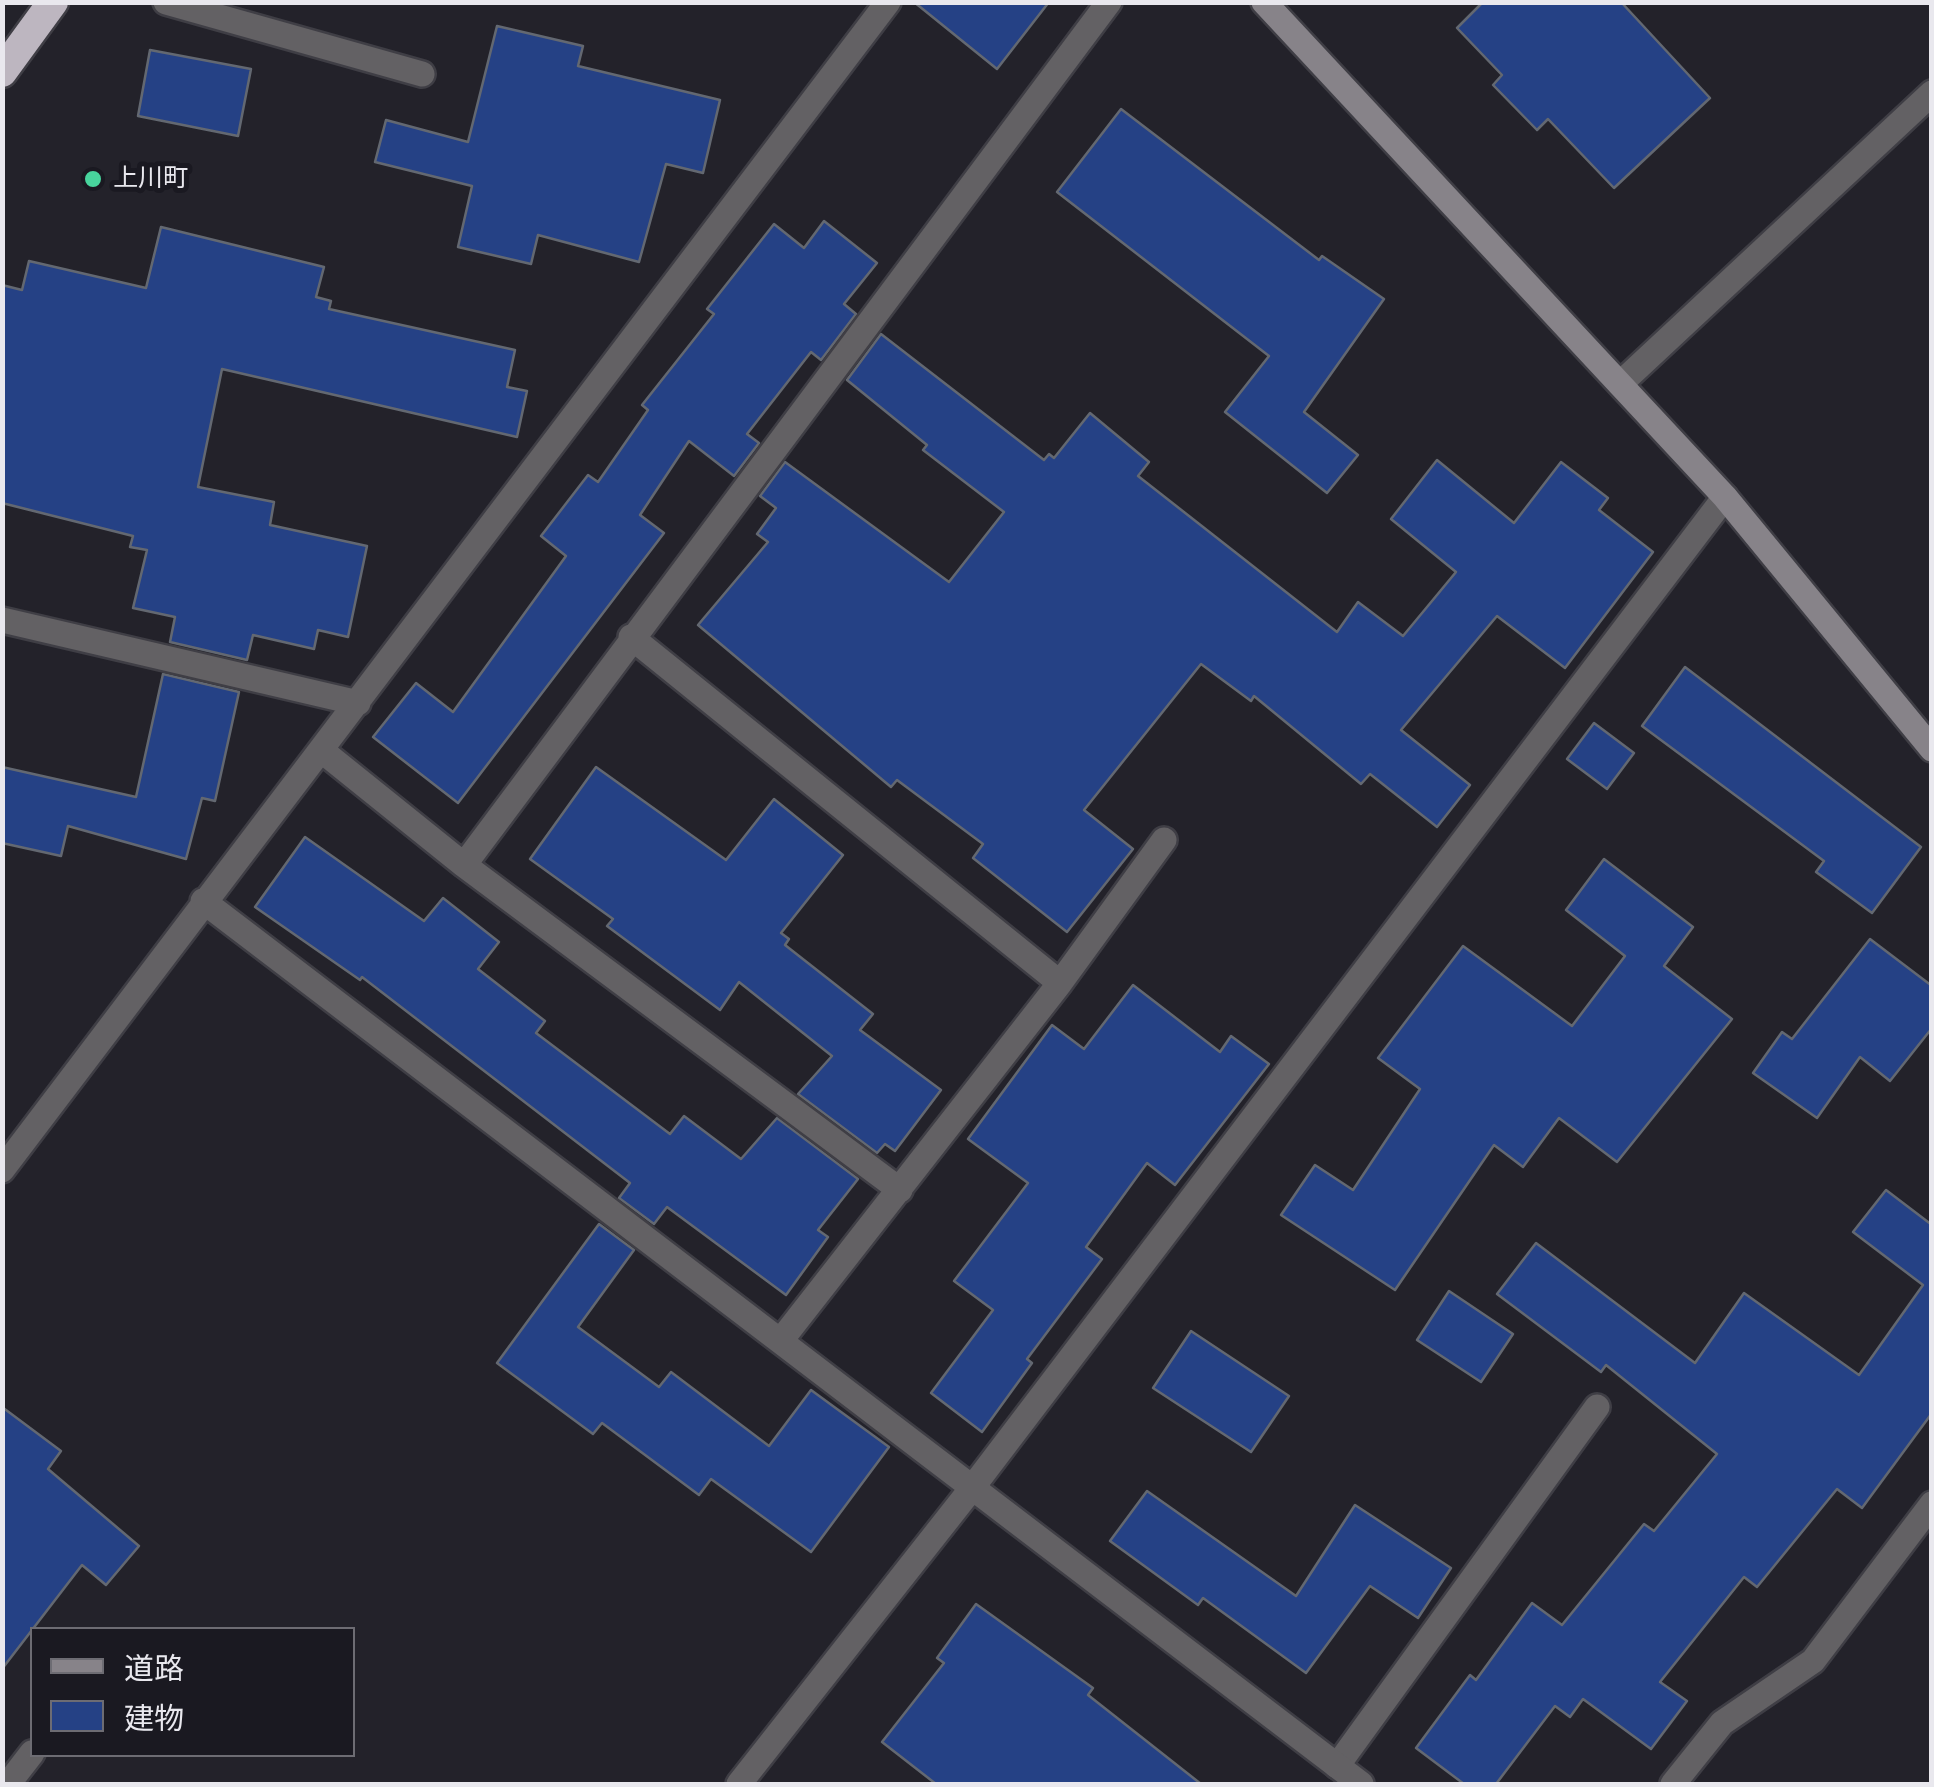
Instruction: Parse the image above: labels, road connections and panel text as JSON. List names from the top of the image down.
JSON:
{
  "places": ["上川町"],
  "legend": ["道路", "建物"]
}
